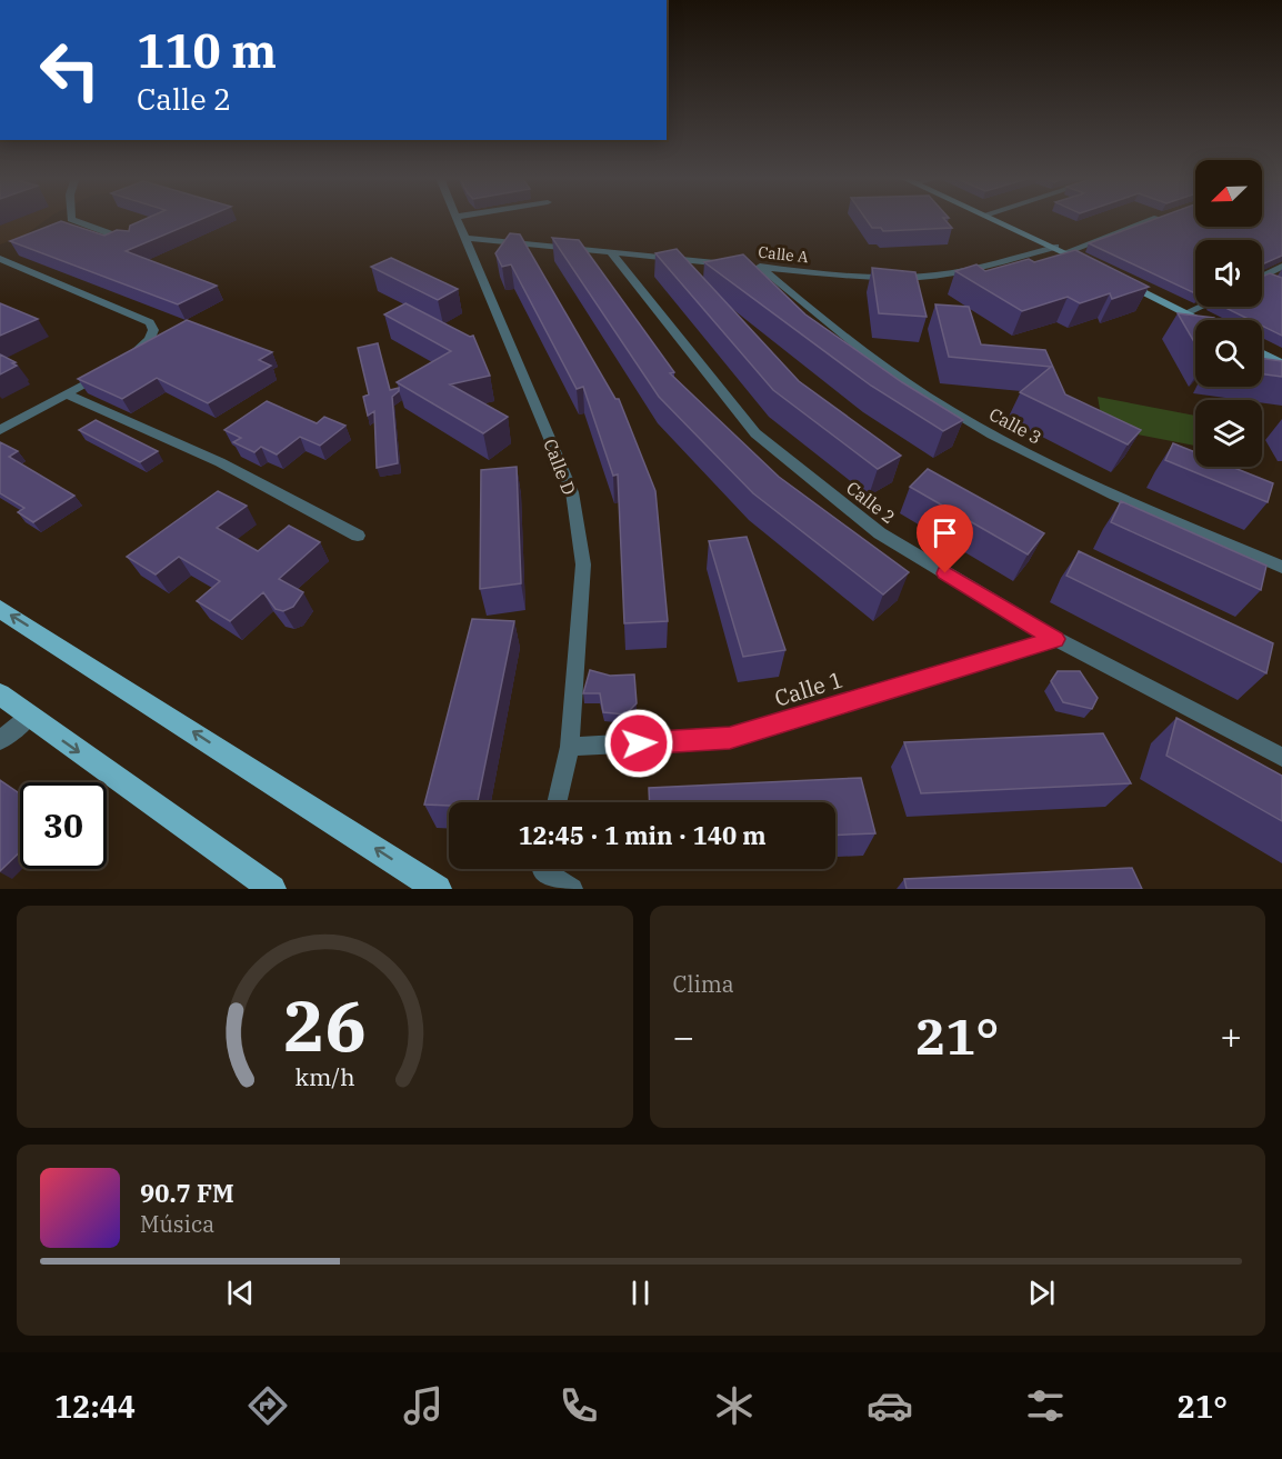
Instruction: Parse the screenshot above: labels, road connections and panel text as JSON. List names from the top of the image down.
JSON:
{
  "streets": {
    "street": [
      "Calle A",
      "Calle 3",
      "Calle D",
      "Calle 2",
      "Calle 1"
    ]
  },
  "crossings": [
    ["Calle A", "Calle 3"],
    ["Calle A", "Calle D"],
    ["Calle A", "Calle 2"],
    ["Calle D", "Calle 1"],
    ["Calle 2", "Calle 1"]
  ],
  "north": "bottom left",
  "page": {
    "turn": ["110 m", "Calle 2"],
    "limit": "30",
    "trip": "12:45 · 1 min · 140 m",
    "tile": "Clima",
    "heat": ["−", "21°", "+"],
    "song": ["90.7 FM", "Música"],
    "tabs": ["12:44", "21°"],
    "gauge": ["26", "km/h"]
  }
}
